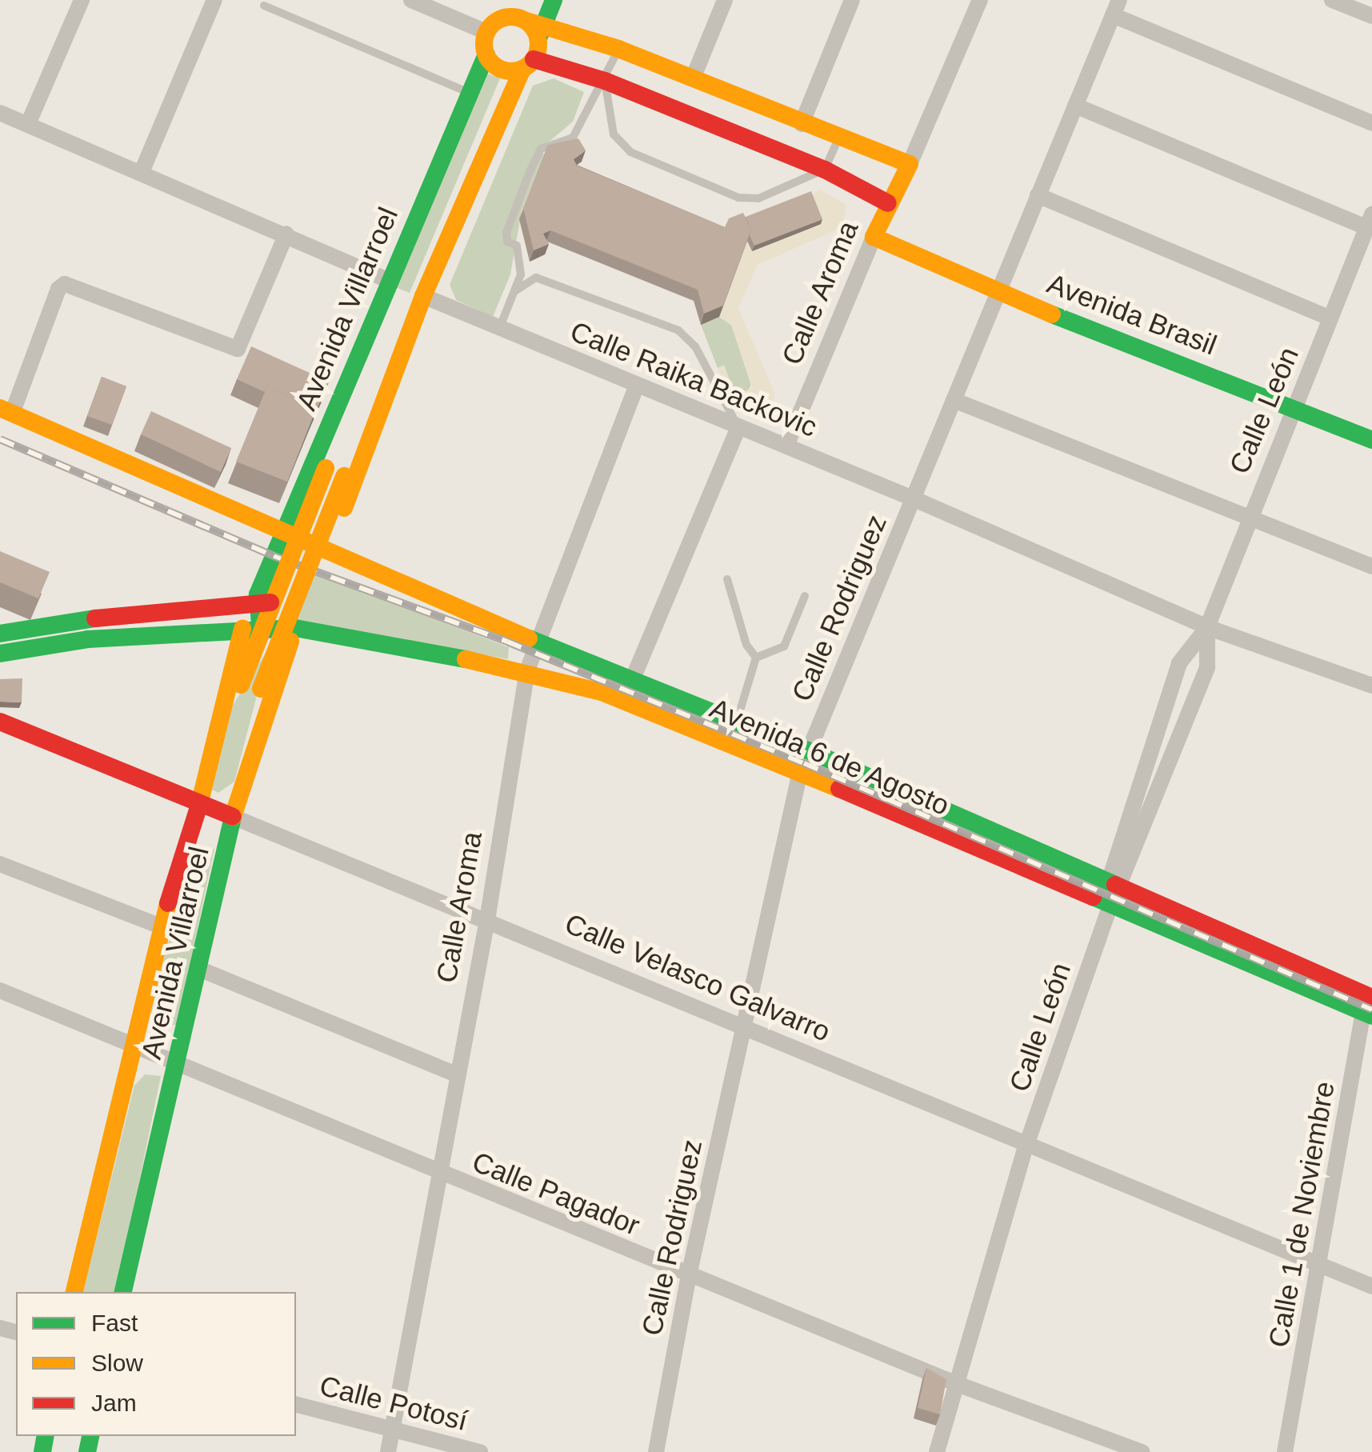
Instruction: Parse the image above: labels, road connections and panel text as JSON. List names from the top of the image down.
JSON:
{
  "streets": {
    "main road": [
      "Calle Aroma",
      "Avenida Villarroel",
      "Avenida Brasil",
      "Calle Raika Backovic",
      "Avenida 6 de Agosto",
      "Calle Velasco Galvarro"
    ],
    "street": [
      "Calle León",
      "Calle Rodriguez",
      "Calle Pagador",
      "Calle 1 de Noviembre",
      "Calle Potosí"
    ]
  },
  "crossings": [
    ["Calle Aroma", "Avenida Brasil"],
    ["Calle Aroma", "Calle Raika Backovic"],
    ["Calle Aroma", "Avenida 6 de Agosto"],
    ["Calle Aroma", "Calle Velasco Galvarro"],
    ["Calle Aroma", "Calle Pagador"],
    ["Calle Aroma", "Calle Potosí"],
    ["Avenida Villarroel", "Calle Raika Backovic"],
    ["Avenida Villarroel", "Avenida 6 de Agosto"],
    ["Avenida Villarroel", "Calle Velasco Galvarro"],
    ["Avenida Villarroel", "Calle Pagador"],
    ["Avenida Brasil", "Calle León"],
    ["Avenida Brasil", "Calle Rodriguez"],
    ["Calle Raika Backovic", "Calle León"],
    ["Calle Raika Backovic", "Calle Rodriguez"],
    ["Calle León", "Avenida 6 de Agosto"],
    ["Calle León", "Calle Velasco Galvarro"],
    ["Calle León", "Calle Pagador"],
    ["Calle Rodriguez", "Avenida 6 de Agosto"],
    ["Calle Rodriguez", "Calle Velasco Galvarro"],
    ["Calle Rodriguez", "Calle Pagador"],
    ["Avenida 6 de Agosto", "Calle 1 de Noviembre"],
    ["Calle Velasco Galvarro", "Calle 1 de Noviembre"]
  ],
  "legend": ["Fast", "Slow", "Jam"]
}
